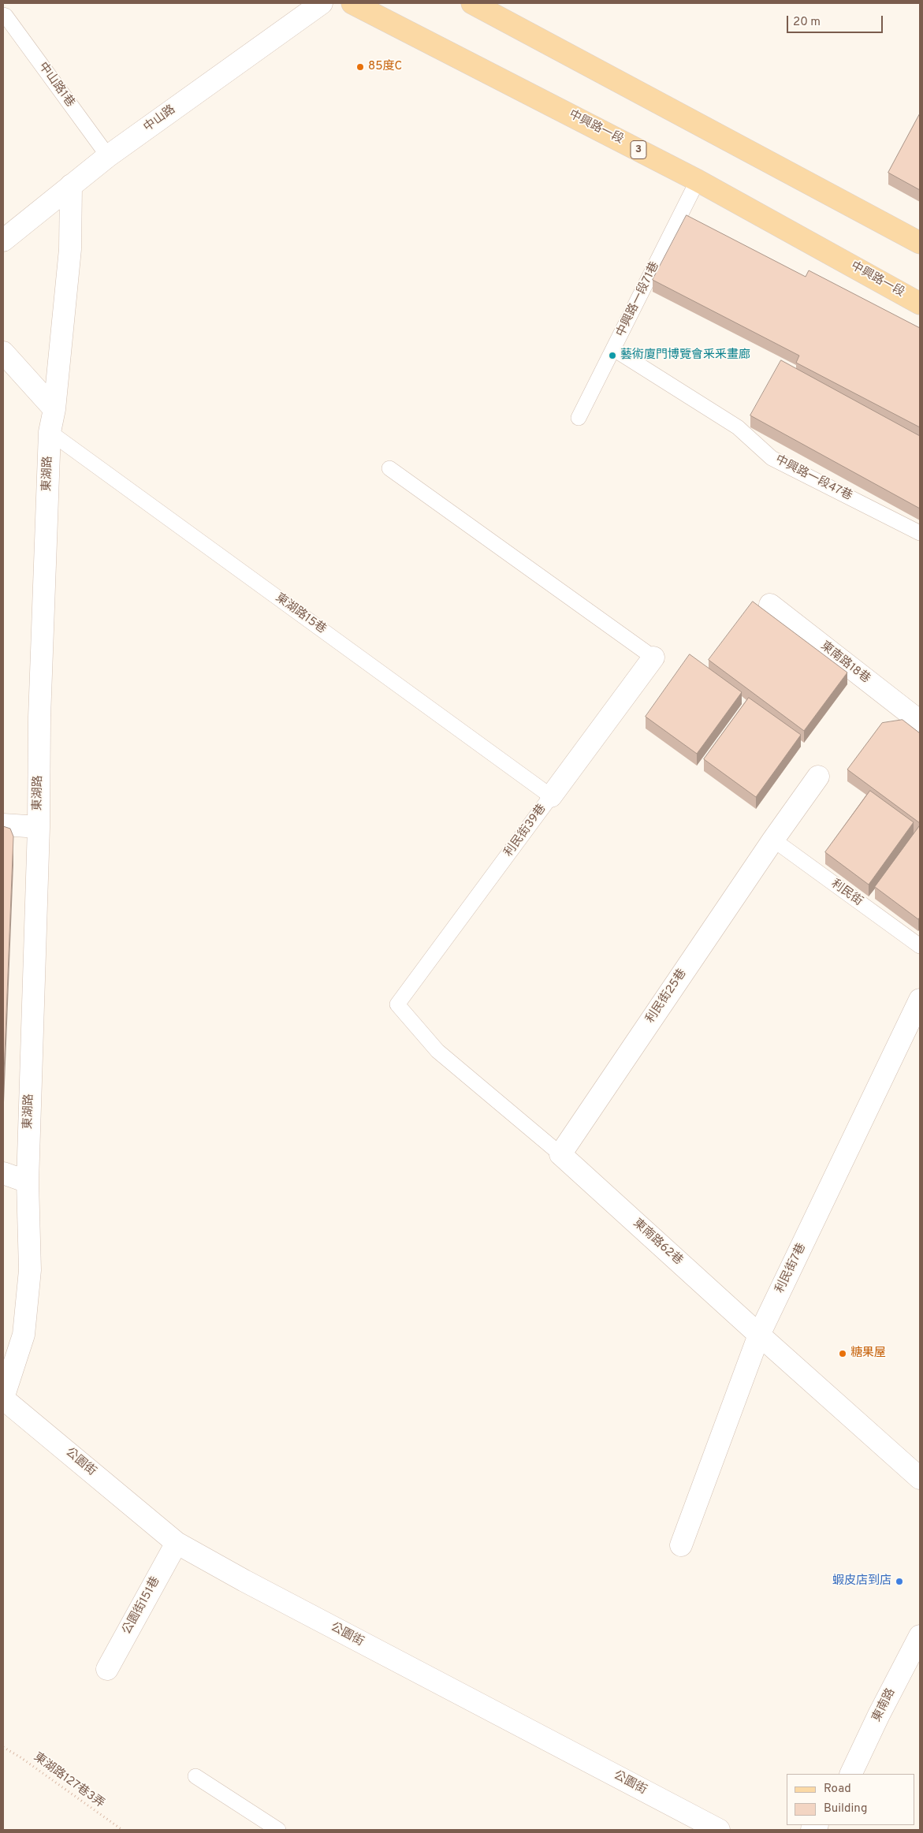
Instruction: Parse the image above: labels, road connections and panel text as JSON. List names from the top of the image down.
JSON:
{
  "streets": {
    "main road": ["中興路一段", "3"],
    "street": [
      "中山路",
      "東湖路",
      "東南路18巷",
      "利民街39巷",
      "利民街25巷",
      "東南路62巷",
      "利民街7巷",
      "公園街",
      "公園街151巷",
      "東南路"
    ],
    "lane": [
      "中山路1巷",
      "中興路一段71巷",
      "中興路一段47巷",
      "東湖路15巷",
      "利民街"
    ],
    "path": ["東湖路127巷3弄"]
  },
  "crossings": [
    ["中山路1巷", "中山路"],
    ["中山路", "東湖路"],
    ["中興路一段", "中興路一段71巷"],
    ["中興路一段71巷", "中興路一段47巷"],
    ["東湖路", "東湖路15巷"],
    ["東湖路", "公園街"],
    ["東湖路15巷", "利民街39巷"],
    ["利民街39巷", "東南路62巷"],
    ["利民街", "利民街25巷"],
    ["利民街25巷", "東南路62巷"],
    ["東南路62巷", "利民街7巷"],
    ["公園街", "公園街151巷"]
  ],
  "places": [
    "85度C",
    "藝術廈門博覽會釆釆畫廊",
    "糖果屋",
    "蝦皮店到店"
  ],
  "legend": ["Road", "Building"],
  "scale_bar": "20 m"
}
